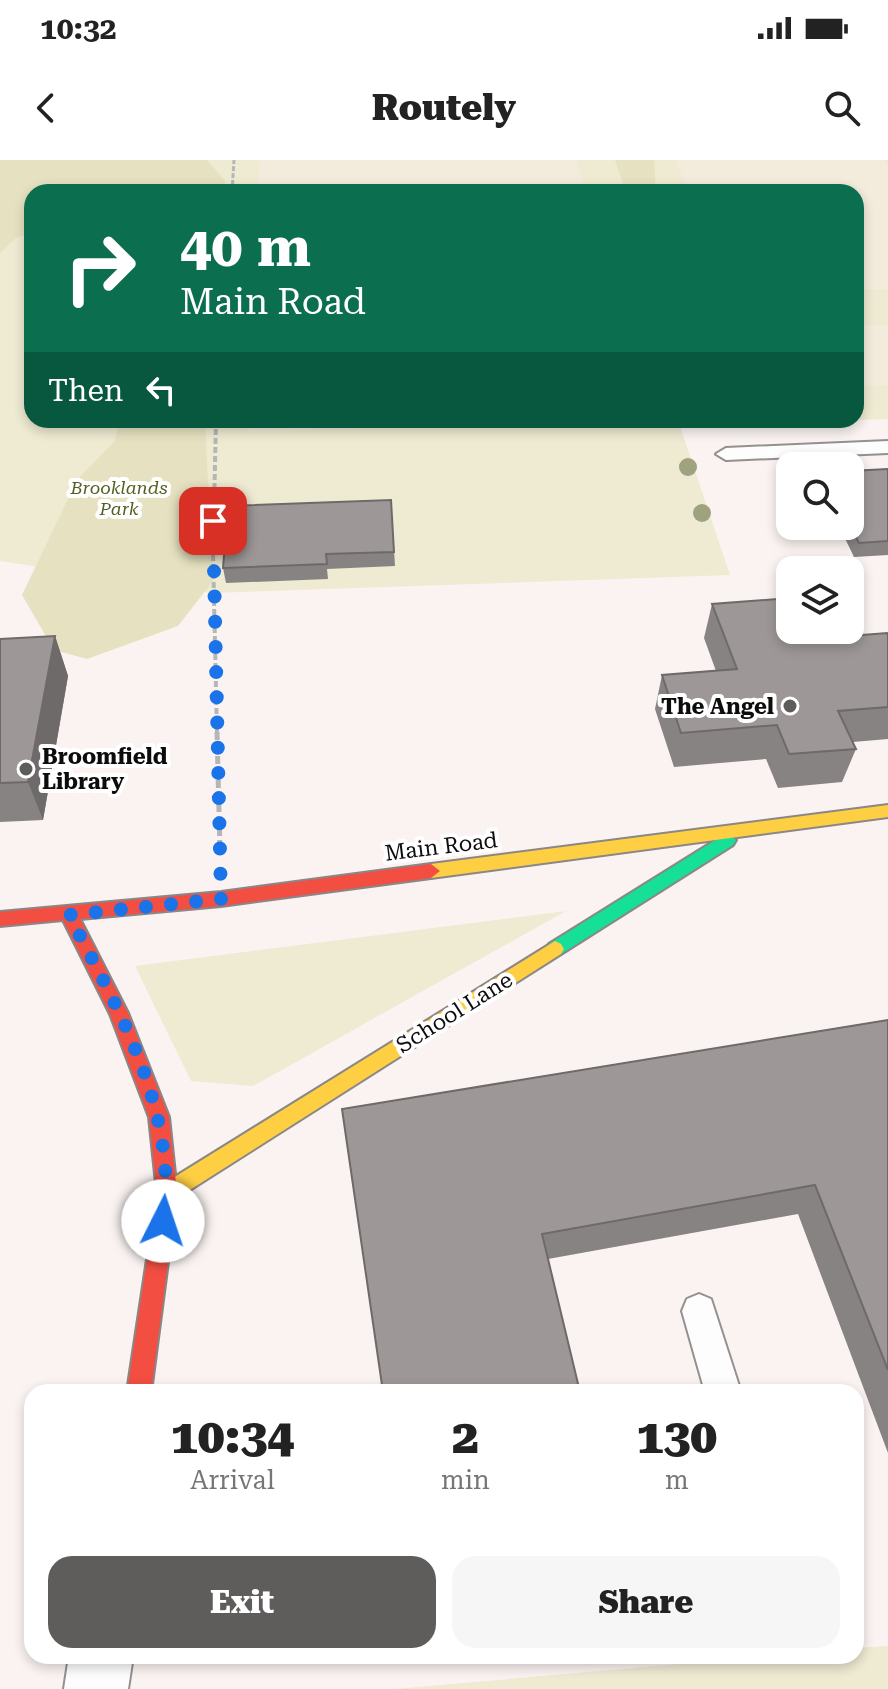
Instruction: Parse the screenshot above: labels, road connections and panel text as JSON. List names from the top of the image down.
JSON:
{
  "streets": {
    "street": ["Main Road", "School Lane"]
  },
  "crossings": [
    ["Main Road", "School Lane"]
  ],
  "parks": ["Brooklands Park"],
  "places": ["The Angel", "Broomfield Library"],
  "page": {
    "status": "10:32",
    "header": "Routely",
    "turn": ["40 m", "Main Road"],
    "then": "Then",
    "eta": [
      "10:34",
      "Arrival",
      "2",
      "min",
      "130",
      "m"
    ],
    "buttons": ["Exit", "Share"]
  }
}
